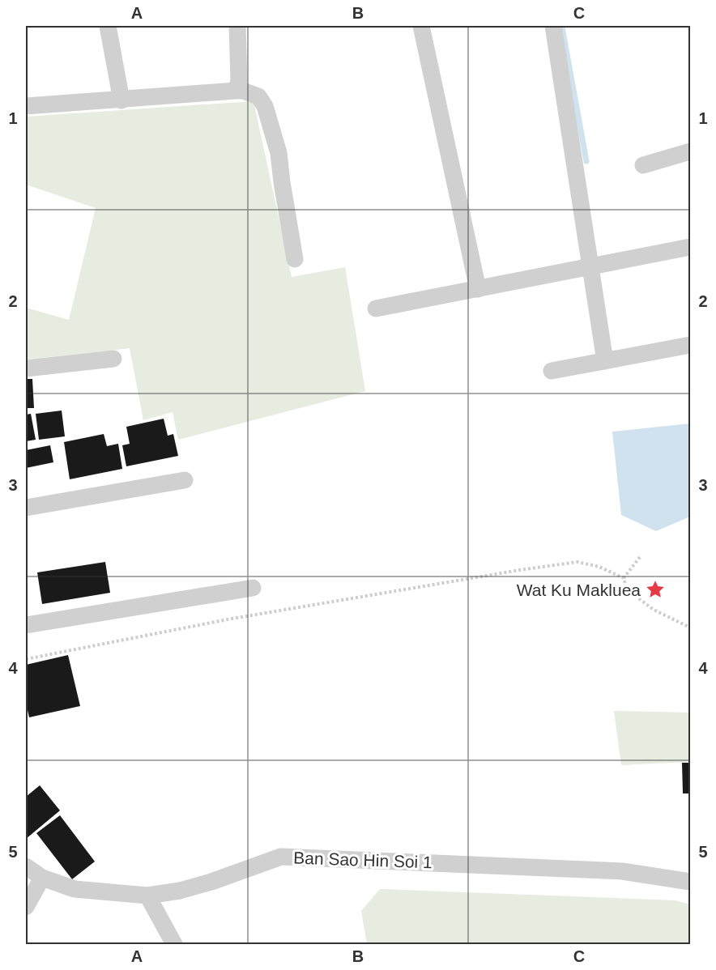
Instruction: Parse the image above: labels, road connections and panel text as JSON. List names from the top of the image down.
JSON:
{
  "streets": {
    "street": ["Ban Sao Hin Soi 1"]
  },
  "places": {
    "place": ["Wat Ku Makluea"]
  },
  "grid": {
    "columns": ["A", "B", "C"],
    "rows": [
      "1",
      "2",
      "3",
      "4",
      "5"
    ]
  }
}
